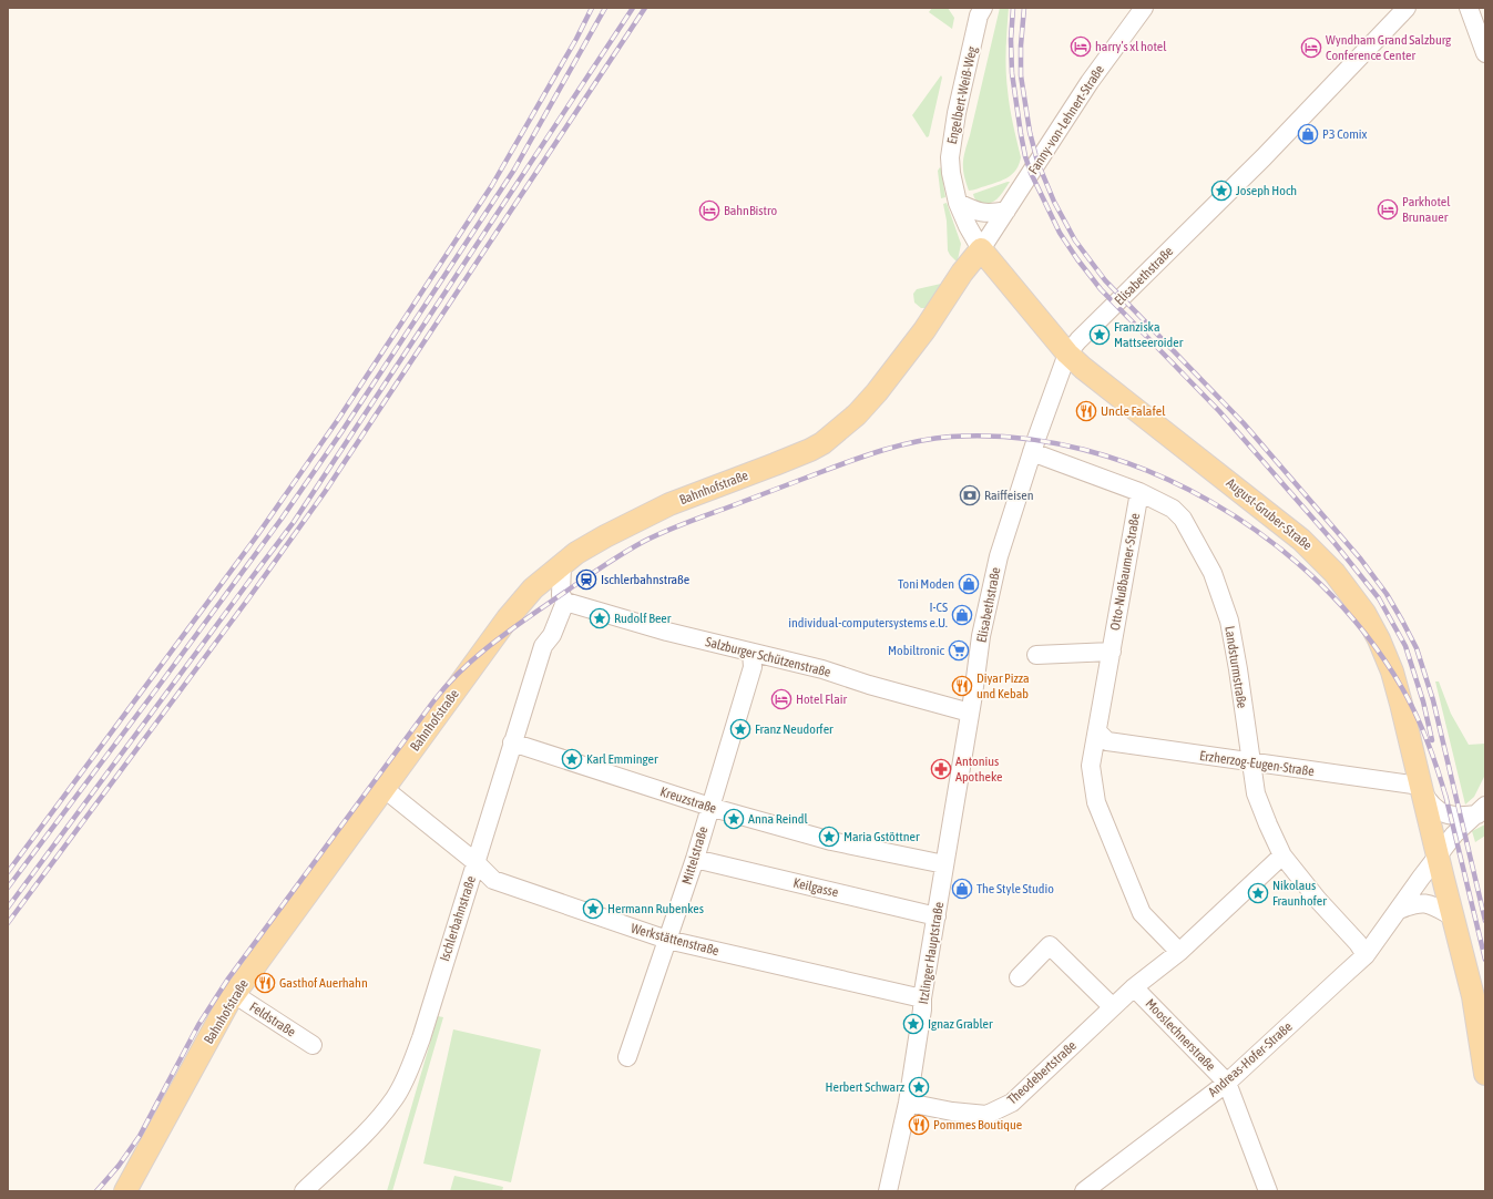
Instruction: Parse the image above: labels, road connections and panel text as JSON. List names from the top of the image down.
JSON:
{
  "streets": {
    "main road": ["Fanny-von-Lehnert-Straße", "Bahnhofstraße", "August-Gruber-Straße"],
    "street": [
      "Engelbert-Weiß-Weg",
      "Elisabethstraße",
      "Otto-Nußbaumer-Straße",
      "Salzburger Schützenstraße",
      "Landsturmstraße",
      "Erzherzog-Eugen-Straße",
      "Kreuzstraße",
      "Mittelstraße",
      "Keilgasse",
      "Ischlerbahnstraße",
      "Werkstättenstraße",
      "Itzlinger Hauptstraße",
      "Feldstraße",
      "Mooslechnerstraße",
      "Andreas-Hofer-Straße",
      "Theodebertstraße"
    ]
  },
  "crossings": [
    ["Engelbert-Weiß-Weg", "Fanny-von-Lehnert-Straße"],
    ["Engelbert-Weiß-Weg", "August-Gruber-Straße"],
    ["Fanny-von-Lehnert-Straße", "Bahnhofstraße"],
    ["Fanny-von-Lehnert-Straße", "August-Gruber-Straße"],
    ["Elisabethstraße", "August-Gruber-Straße"],
    ["Elisabethstraße", "Salzburger Schützenstraße"],
    ["Elisabethstraße", "Landsturmstraße"],
    ["Elisabethstraße", "Itzlinger Hauptstraße"],
    ["Bahnhofstraße", "Salzburger Schützenstraße"],
    ["Bahnhofstraße", "Ischlerbahnstraße"],
    ["Bahnhofstraße", "Werkstättenstraße"],
    ["Bahnhofstraße", "Feldstraße"],
    ["August-Gruber-Straße", "Erzherzog-Eugen-Straße"],
    ["August-Gruber-Straße", "Andreas-Hofer-Straße"],
    ["Otto-Nußbaumer-Straße", "Landsturmstraße"],
    ["Otto-Nußbaumer-Straße", "Erzherzog-Eugen-Straße"],
    ["Otto-Nußbaumer-Straße", "Theodebertstraße"],
    ["Salzburger Schützenstraße", "Mittelstraße"],
    ["Salzburger Schützenstraße", "Ischlerbahnstraße"],
    ["Salzburger Schützenstraße", "Itzlinger Hauptstraße"],
    ["Landsturmstraße", "Erzherzog-Eugen-Straße"],
    ["Landsturmstraße", "Andreas-Hofer-Straße"],
    ["Landsturmstraße", "Theodebertstraße"],
    ["Erzherzog-Eugen-Straße", "Andreas-Hofer-Straße"],
    ["Kreuzstraße", "Mittelstraße"],
    ["Kreuzstraße", "Ischlerbahnstraße"],
    ["Kreuzstraße", "Itzlinger Hauptstraße"],
    ["Mittelstraße", "Keilgasse"],
    ["Mittelstraße", "Werkstättenstraße"],
    ["Keilgasse", "Itzlinger Hauptstraße"],
    ["Ischlerbahnstraße", "Werkstättenstraße"],
    ["Werkstättenstraße", "Itzlinger Hauptstraße"],
    ["Itzlinger Hauptstraße", "Theodebertstraße"],
    ["Mooslechnerstraße", "Andreas-Hofer-Straße"],
    ["Mooslechnerstraße", "Theodebertstraße"]
  ],
  "places": {
    "hotel": [
      "harry’s xl hotel",
      "Wyndham Grand Salzburg Conference Center",
      "Parkhotel Brunauer",
      "BahnBistro",
      "Hotel Flair"
    ],
    "shop": [
      "P3 Comix",
      "Toni Moden",
      "I-CS individual-computersystems e.U.",
      "The Style Studio"
    ],
    "place": [
      "Joseph Hoch",
      "Franziska Mattseeroider",
      "Rudolf Beer",
      "Franz Neudorfer",
      "Karl Emminger",
      "Anna Reindl",
      "Maria Gstöttner",
      "Nikolaus Fraunhofer",
      "Hermann Rubenkes",
      "Ignaz Grabler",
      "Herbert Schwarz"
    ],
    "restaurant": [
      "Uncle Falafel",
      "Diyar Pizza und Kebab",
      "Gasthof Auerhahn",
      "Pommes Boutique"
    ],
    "bank": ["Raiffeisen"],
    "station": ["Ischlerbahnstraße"],
    "supermarket": ["Mobiltronic"],
    "pharmacy": ["Antonius Apotheke"]
  }
}
